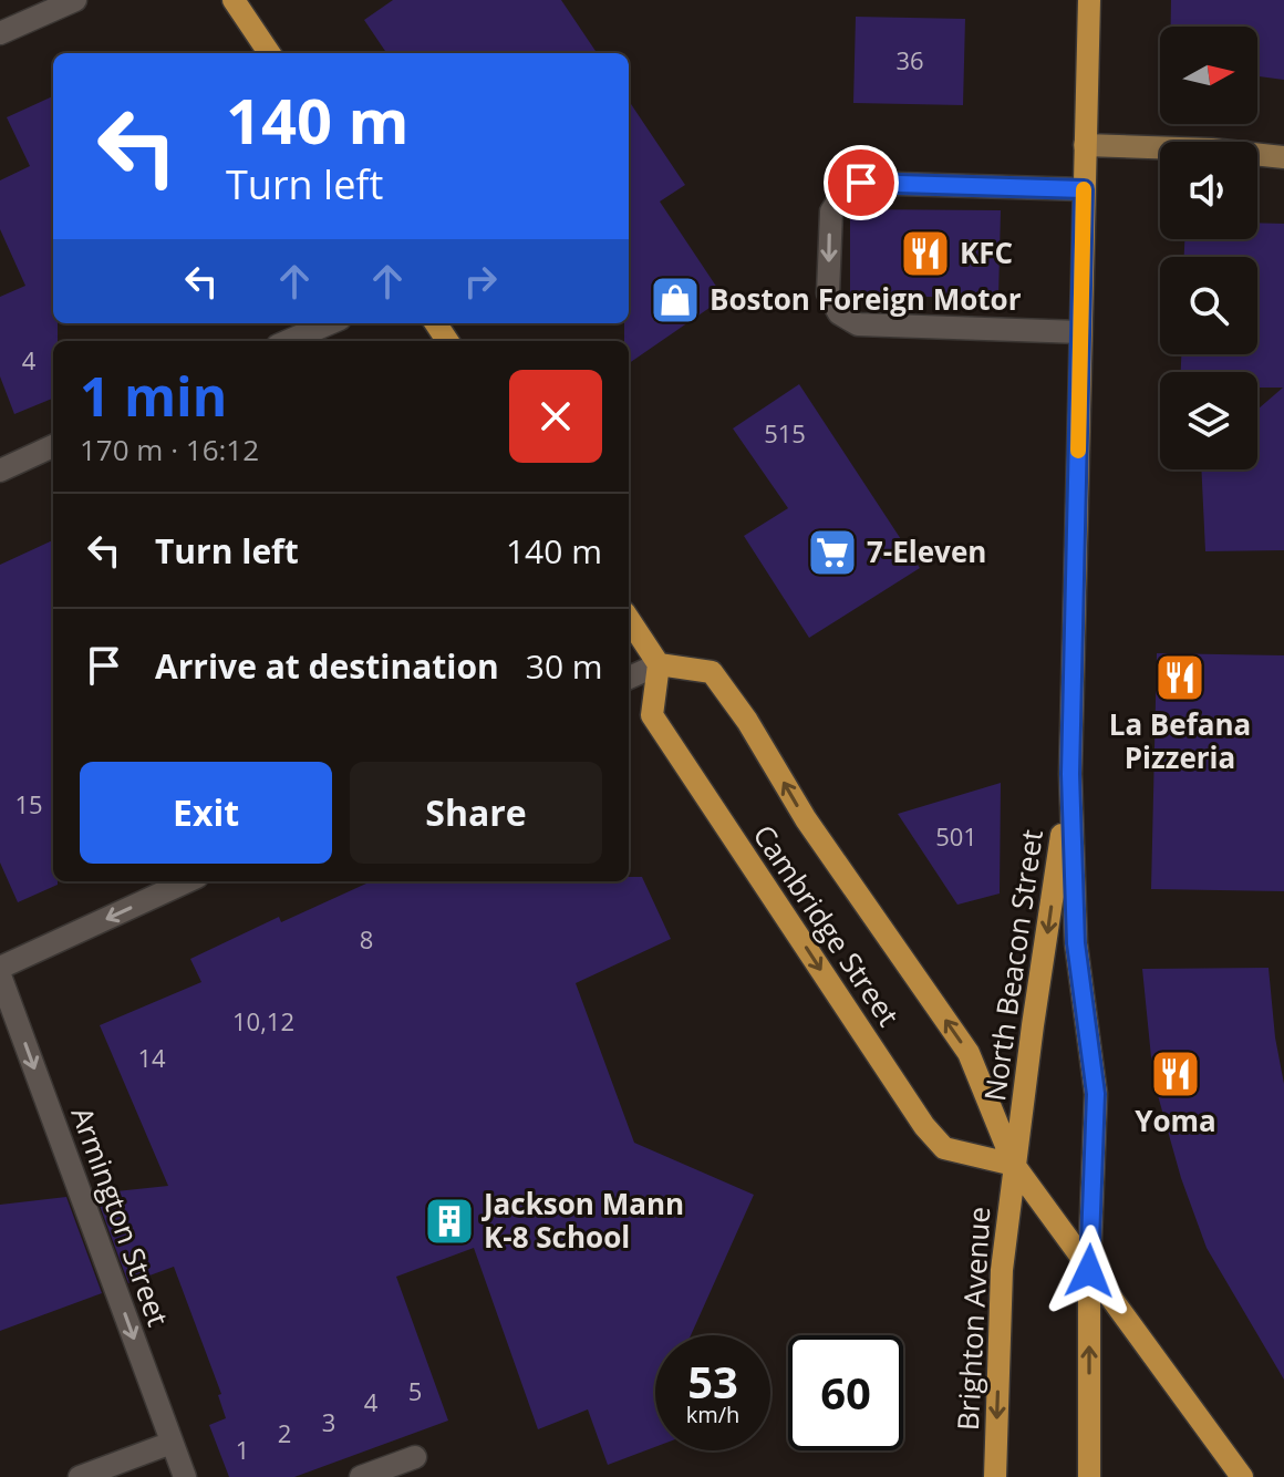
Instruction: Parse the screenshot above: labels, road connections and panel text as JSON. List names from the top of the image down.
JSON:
{
  "streets": {
    "main road": ["Cambridge Street", "North Beacon Street", "Brighton Avenue"],
    "street": ["Armington Street"]
  },
  "crossings": [
    ["Cambridge Street", "North Beacon Street"],
    ["Cambridge Street", "Brighton Avenue"],
    ["North Beacon Street", "Brighton Avenue"]
  ],
  "one_way": ["Armington Street"],
  "places": {
    "restaurant": ["KFC", "La Befana Pizzeria", "Yoma"],
    "shop": ["Boston Foreign Motor"],
    "supermarket": ["7-Eleven"],
    "building": ["Jackson Mann K-8 School"]
  },
  "house_numbers": [
    "36",
    "4",
    "515",
    "15",
    "501",
    "8",
    "10,12",
    "14",
    "5",
    "4",
    "3",
    "2",
    "1"
  ],
  "north": "right",
  "page": {
    "turn": ["140 m", "Turn left"],
    "heading": ["1 min", "170 m · 16:12"],
    "list": [
      {
        "name": "Turn left",
        "value": "140 m"
      },
      {
        "name": "Arrive at destination",
        "value": "30 m"
      }
    ],
    "buttons": ["Exit", "Share"],
    "speed": "53 km/h",
    "limit": "60"
  }
}
